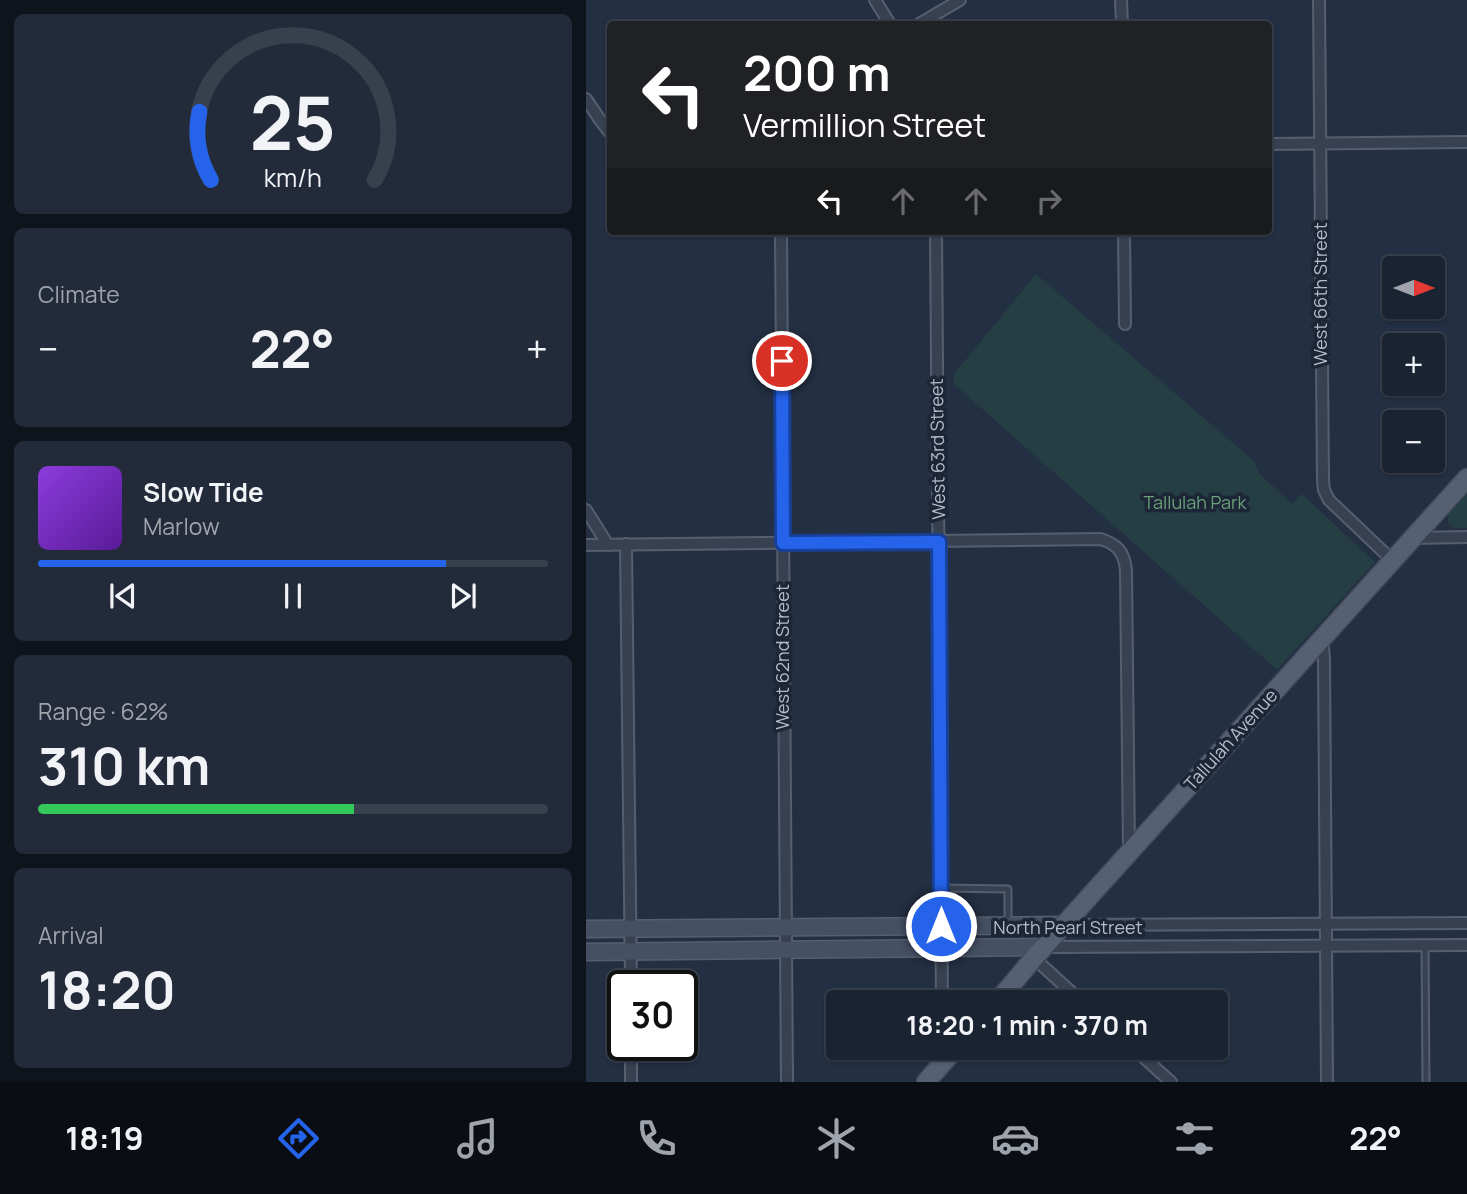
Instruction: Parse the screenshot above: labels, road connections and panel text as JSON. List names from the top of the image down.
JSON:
{
  "streets": {
    "main road": ["Tallulah Avenue"],
    "street": [
      "West 66th Street",
      "West 63rd Street",
      "West 62nd Street",
      "North Pearl Street"
    ]
  },
  "crossings": [
    ["West 66th Street", "Tallulah Avenue"],
    ["West 63rd Street", "North Pearl Street"],
    ["West 62nd Street", "North Pearl Street"],
    ["Tallulah Avenue", "North Pearl Street"]
  ],
  "parks": ["Tallulah Park"],
  "north": "right",
  "page": {
    "turn": ["200 m", "Vermillion Street"],
    "tile": [
      "Climate",
      ["Range · 62%", "310 km"],
      ["Arrival", "18:20"]
    ],
    "map_buttons": ["+", "−"],
    "heat": ["−", "22°", "+"],
    "song": ["Slow Tide", "Marlow"],
    "limit": "30",
    "trip": "18:20 · 1 min · 370 m",
    "tabs": ["18:19", "22°"],
    "gauge": ["25", "km/h"]
  }
}
